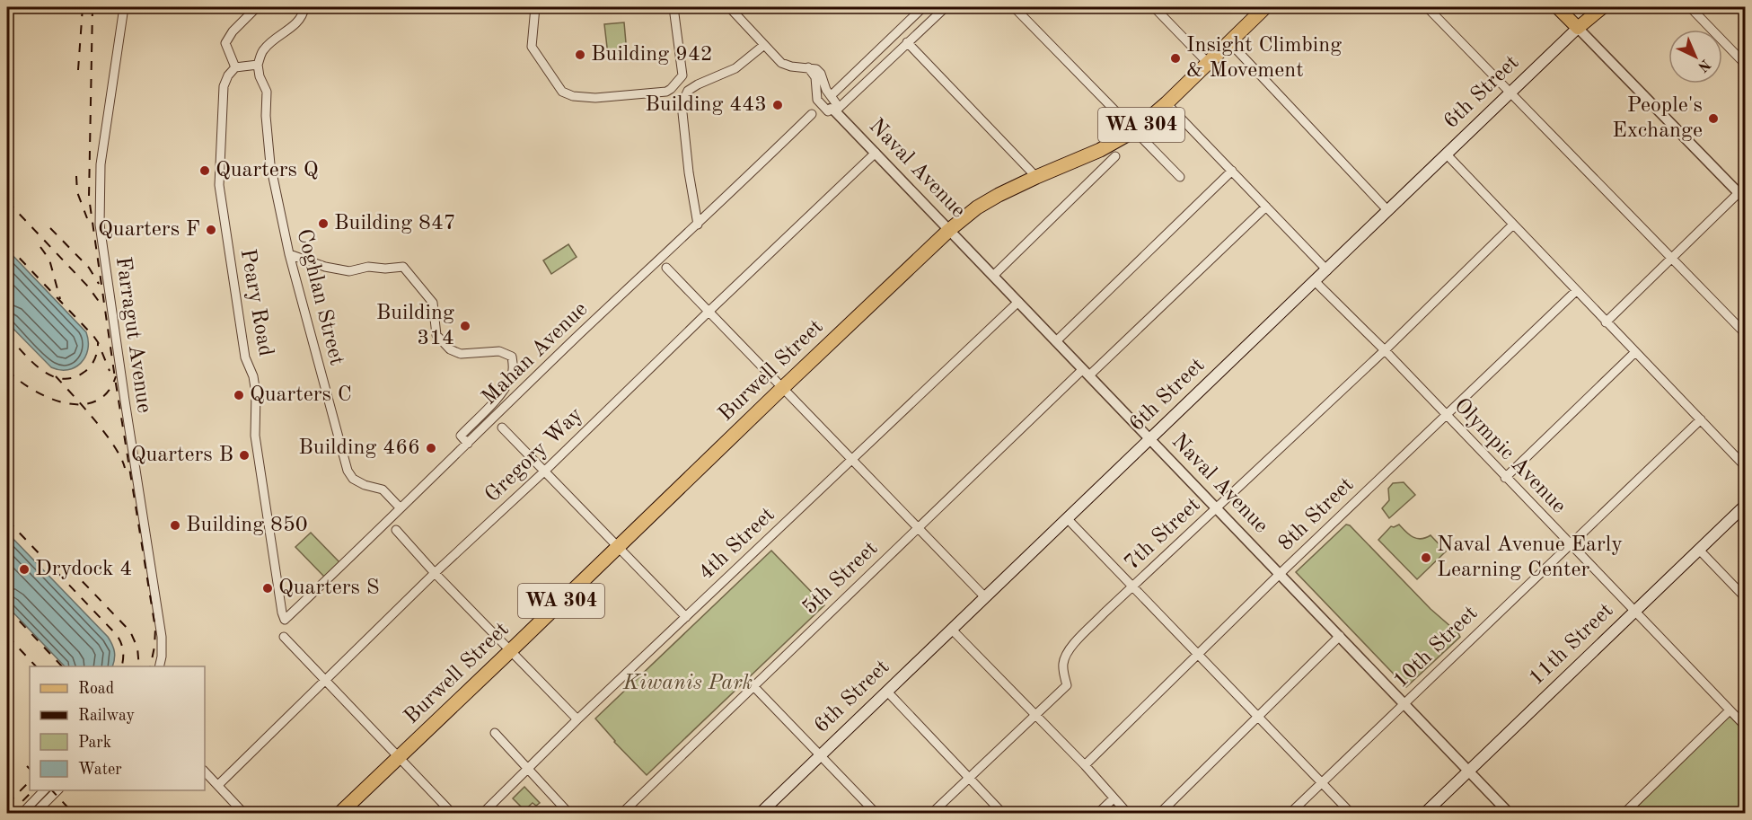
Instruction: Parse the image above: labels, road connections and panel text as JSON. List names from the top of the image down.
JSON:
{
  "streets": {
    "highway": ["WA 304", "Burwell Street"],
    "main road": ["6th Street", "11th Street"],
    "street": [
      "Naval Avenue",
      "Coghlan Street",
      "Peary Road",
      "Farragut Avenue",
      "Mahan Avenue",
      "Gregory Way",
      "Olympic Avenue",
      "8th Street",
      "7th Street",
      "4th Street",
      "5th Street",
      "10th Street"
    ]
  },
  "crossings": [
    ["6th Street", "Naval Avenue"],
    ["6th Street", "Olympic Avenue"],
    ["Naval Avenue", "Burwell Street"],
    ["Naval Avenue", "Gregory Way"],
    ["Naval Avenue", "8th Street"],
    ["Naval Avenue", "7th Street"],
    ["Naval Avenue", "4th Street"],
    ["Naval Avenue", "5th Street"],
    ["Naval Avenue", "11th Street"],
    ["Naval Avenue", "10th Street"],
    ["Coghlan Street", "Mahan Avenue"],
    ["Peary Road", "Mahan Avenue"],
    ["Olympic Avenue", "8th Street"],
    ["Olympic Avenue", "7th Street"],
    ["Olympic Avenue", "11th Street"],
    ["Olympic Avenue", "10th Street"]
  ],
  "parks": ["Kiwanis Park"],
  "places": [
    "Building 942",
    "Insight Climbing & Movement",
    "Building 443",
    "People's Exchange",
    "Quarters Q",
    "Building 847",
    "Quarters F",
    "Building 314",
    "Quarters C",
    "Building 466",
    "Quarters B",
    "Building 850",
    "Naval Avenue Early Learning Center",
    "Drydock 4",
    "Quarters S"
  ],
  "legend": [
    "Road",
    "Railway",
    "Park",
    "Water"
  ],
  "north": "bottom right"
}
